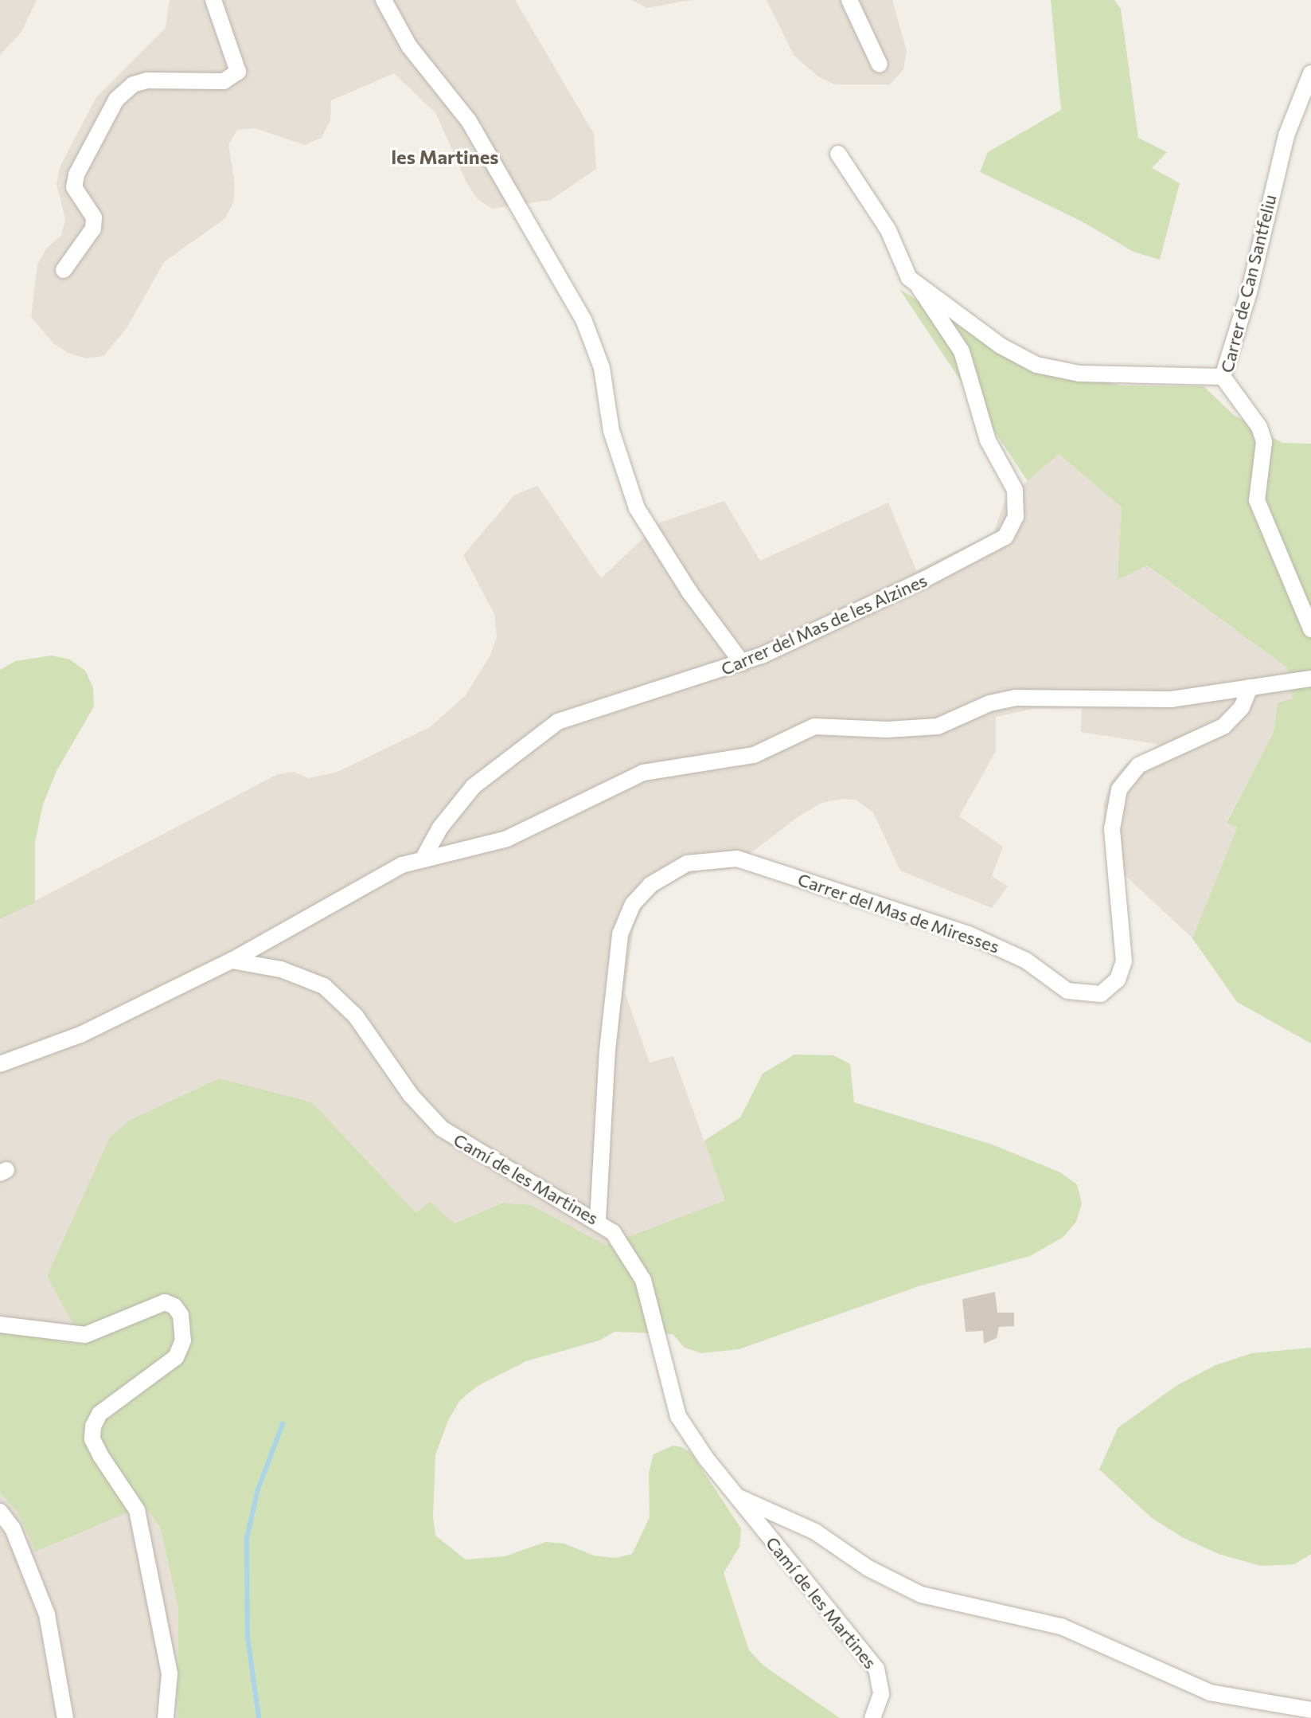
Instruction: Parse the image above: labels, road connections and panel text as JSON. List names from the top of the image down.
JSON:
{
  "streets": {
    "street": [
      "Carrer de Can Santfeliu",
      "Carrer del Mas de les Alzines",
      "Carrer del Mas de Miresses",
      "Camí de les Martines"
    ]
  },
  "crossings": [
    ["Carrer del Mas de Miresses", "Camí de les Martines"]
  ],
  "districts": ["les Martines"]
}
